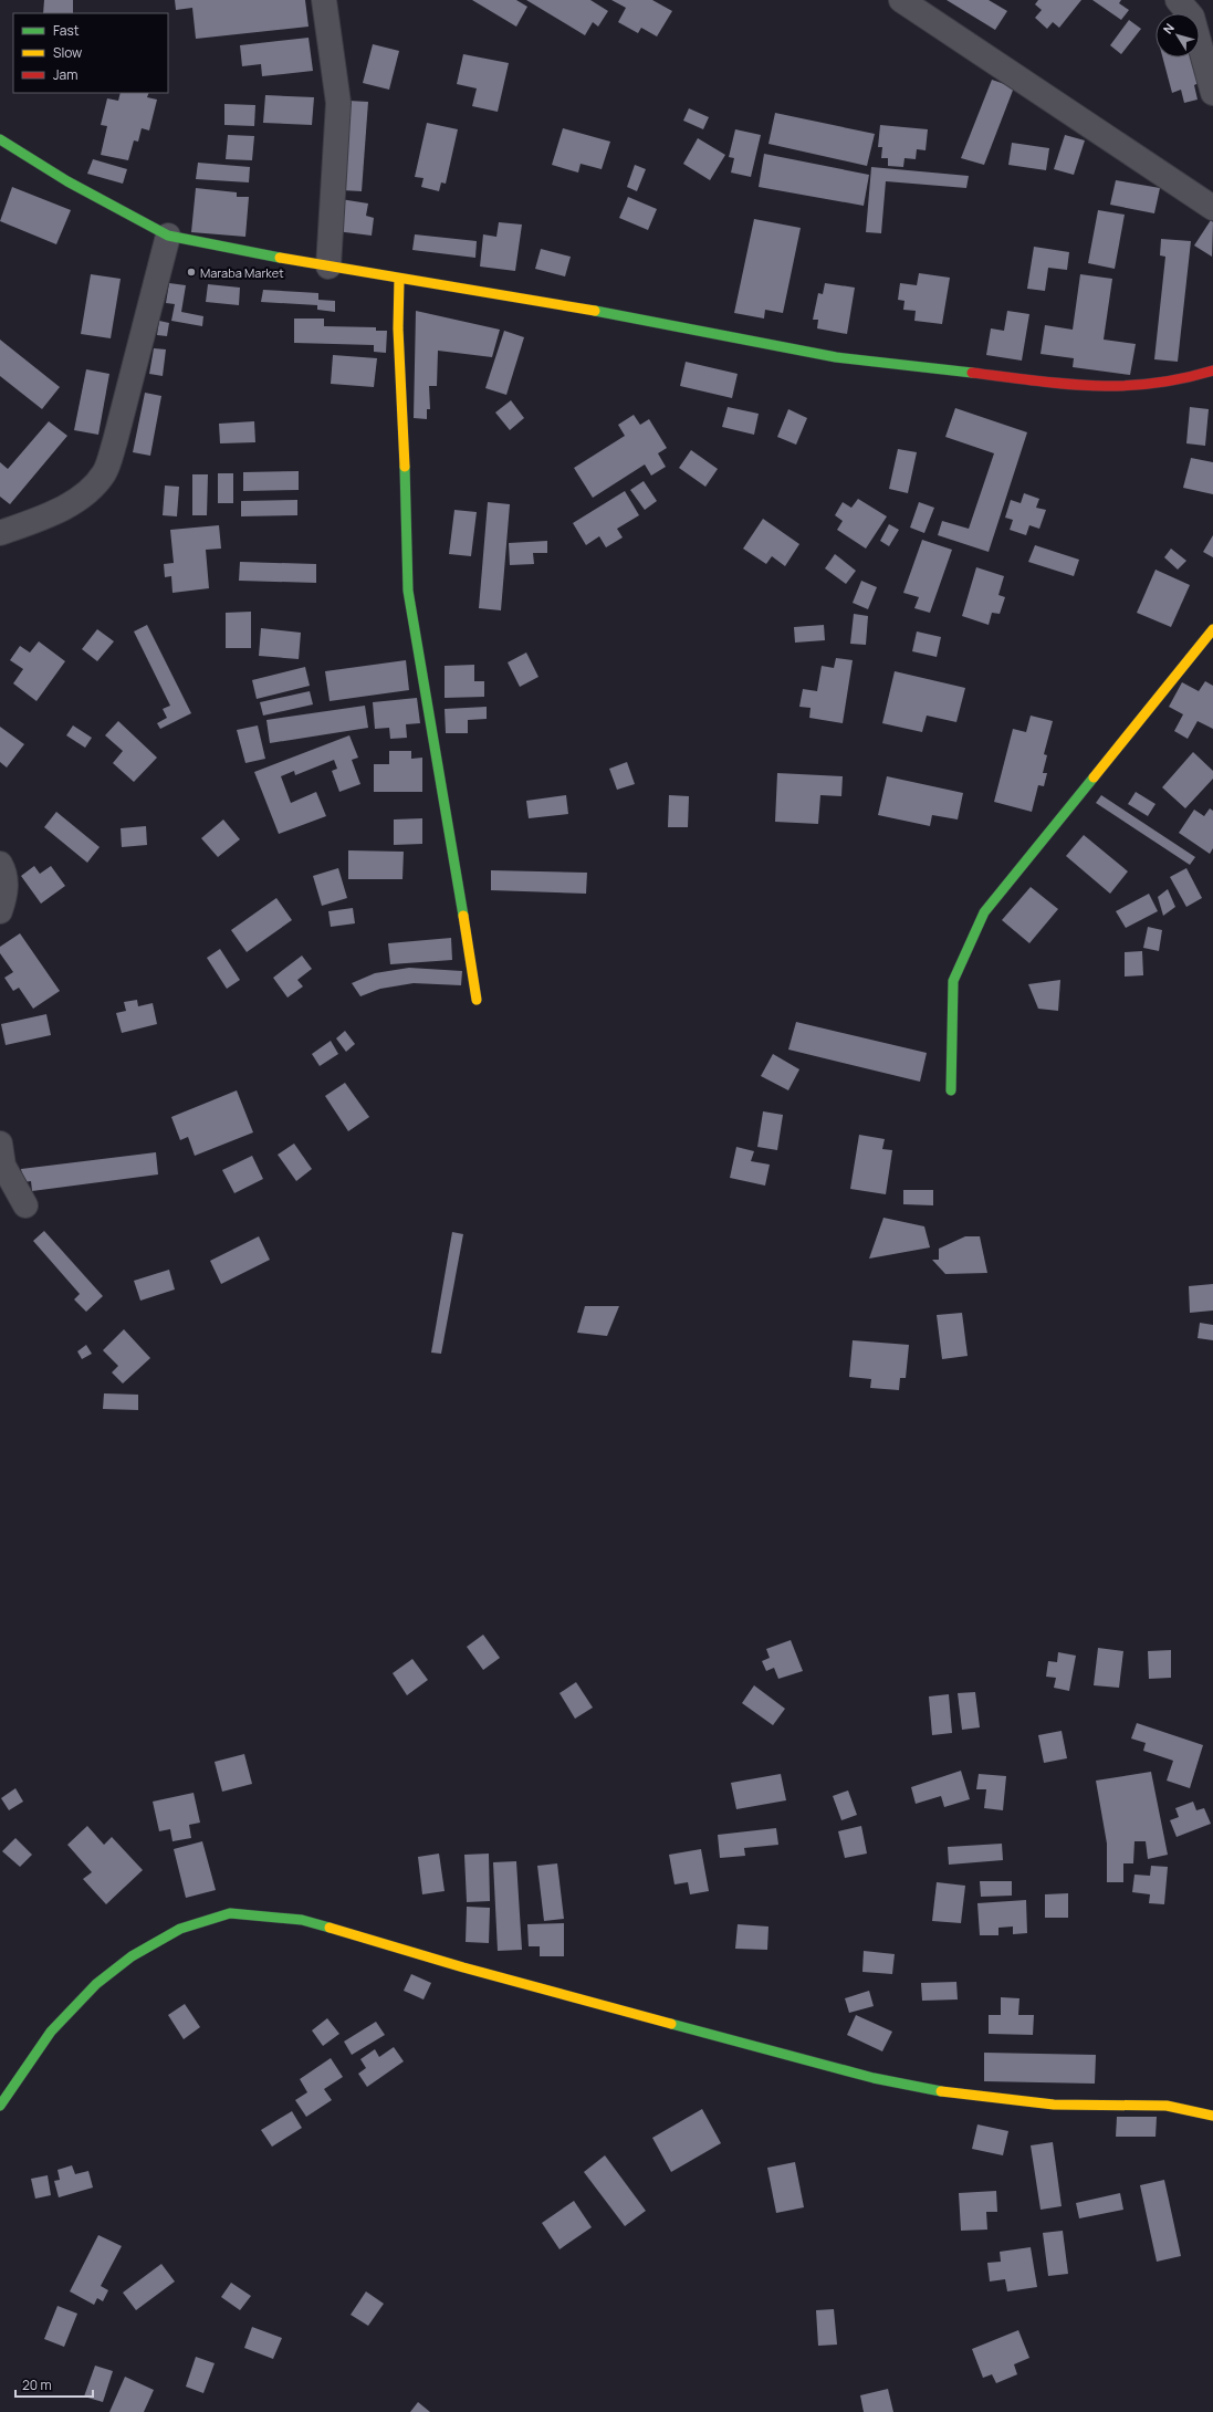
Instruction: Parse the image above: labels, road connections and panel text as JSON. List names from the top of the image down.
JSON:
{
  "places": ["Maraba Market"],
  "legend": ["Fast", "Slow", "Jam"],
  "scale_bar": "20 m",
  "north": "top left"
}
